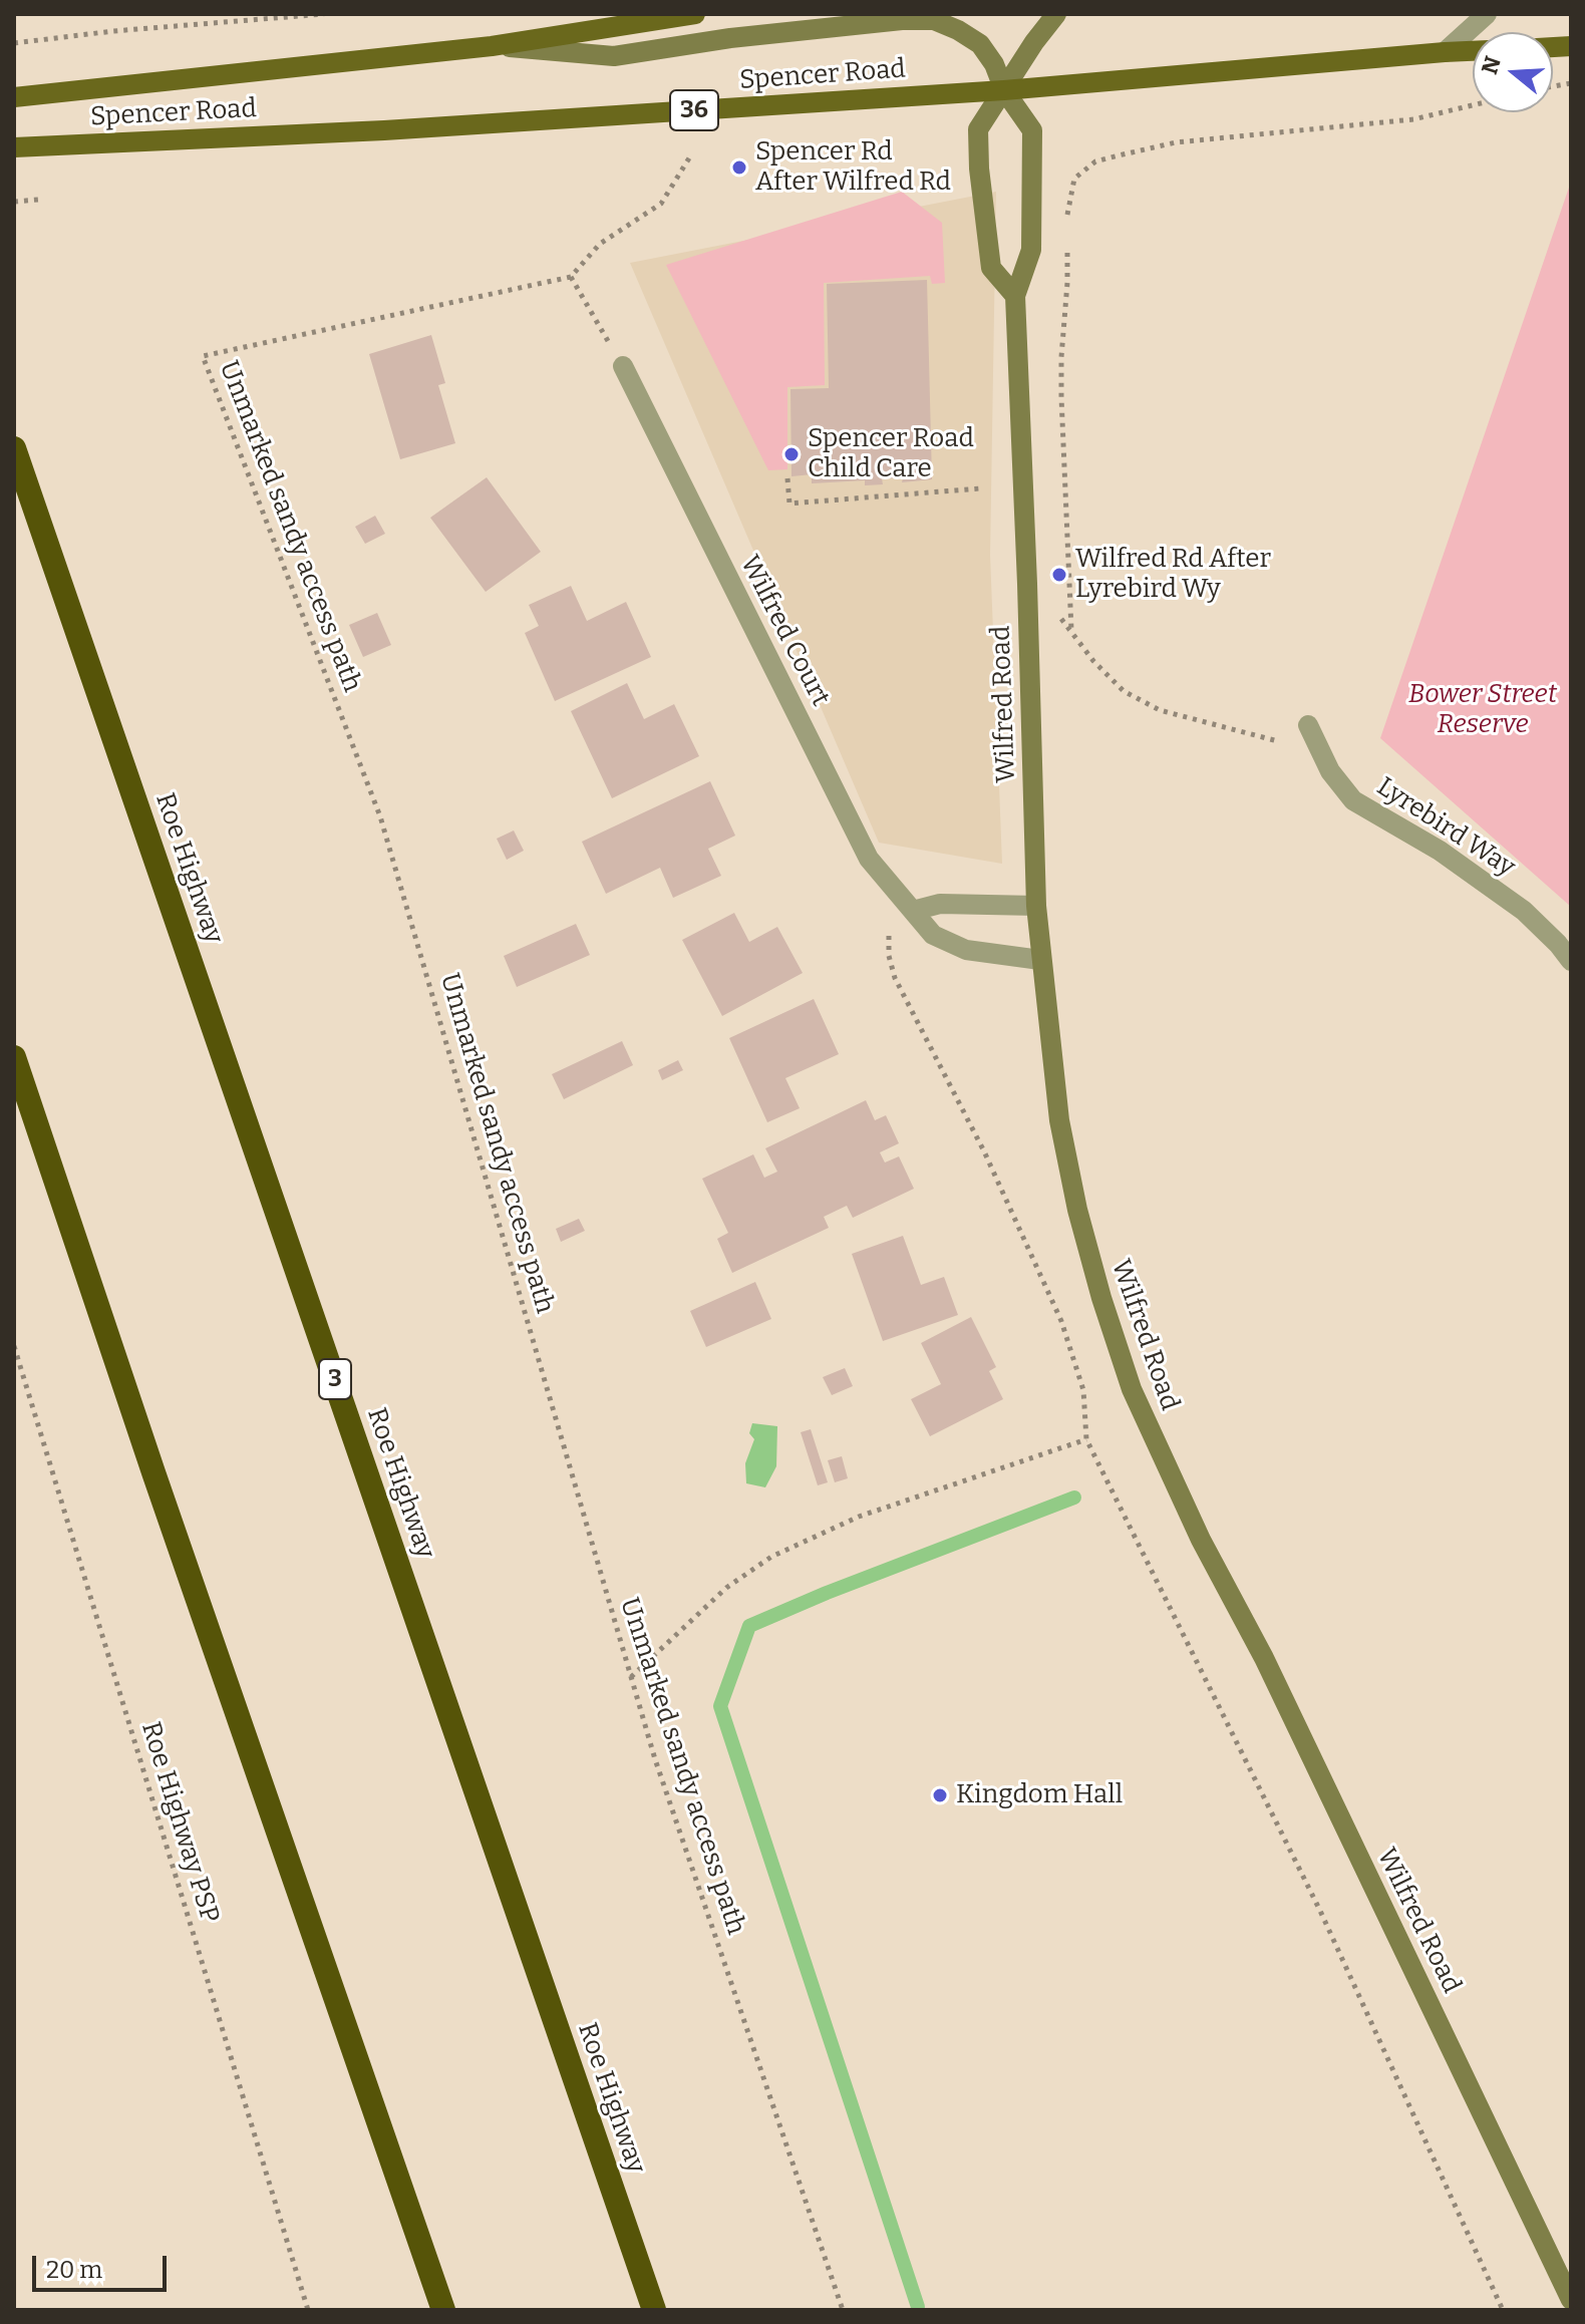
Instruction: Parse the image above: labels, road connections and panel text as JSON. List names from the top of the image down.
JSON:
{
  "streets": {
    "highway": ["Roe Highway", "3"],
    "main road": ["Spencer Road", "36", "Wilfred Road"],
    "street": ["Wilfred Court", "Lyrebird Way"],
    "path": ["Unmarked sandy access path", "Roe Highway PSP"]
  },
  "crossings": [
    ["Spencer Road", "Wilfred Road"],
    ["Wilfred Court", "Wilfred Road"]
  ],
  "parks": ["Bower Street Reserve"],
  "places": [
    "Spencer Rd After Wilfred Rd",
    "Spencer Road Child Care",
    "Wilfred Rd After Lyrebird Wy",
    "Kingdom Hall"
  ],
  "scale_bar": "20 m",
  "north": "left"
}
